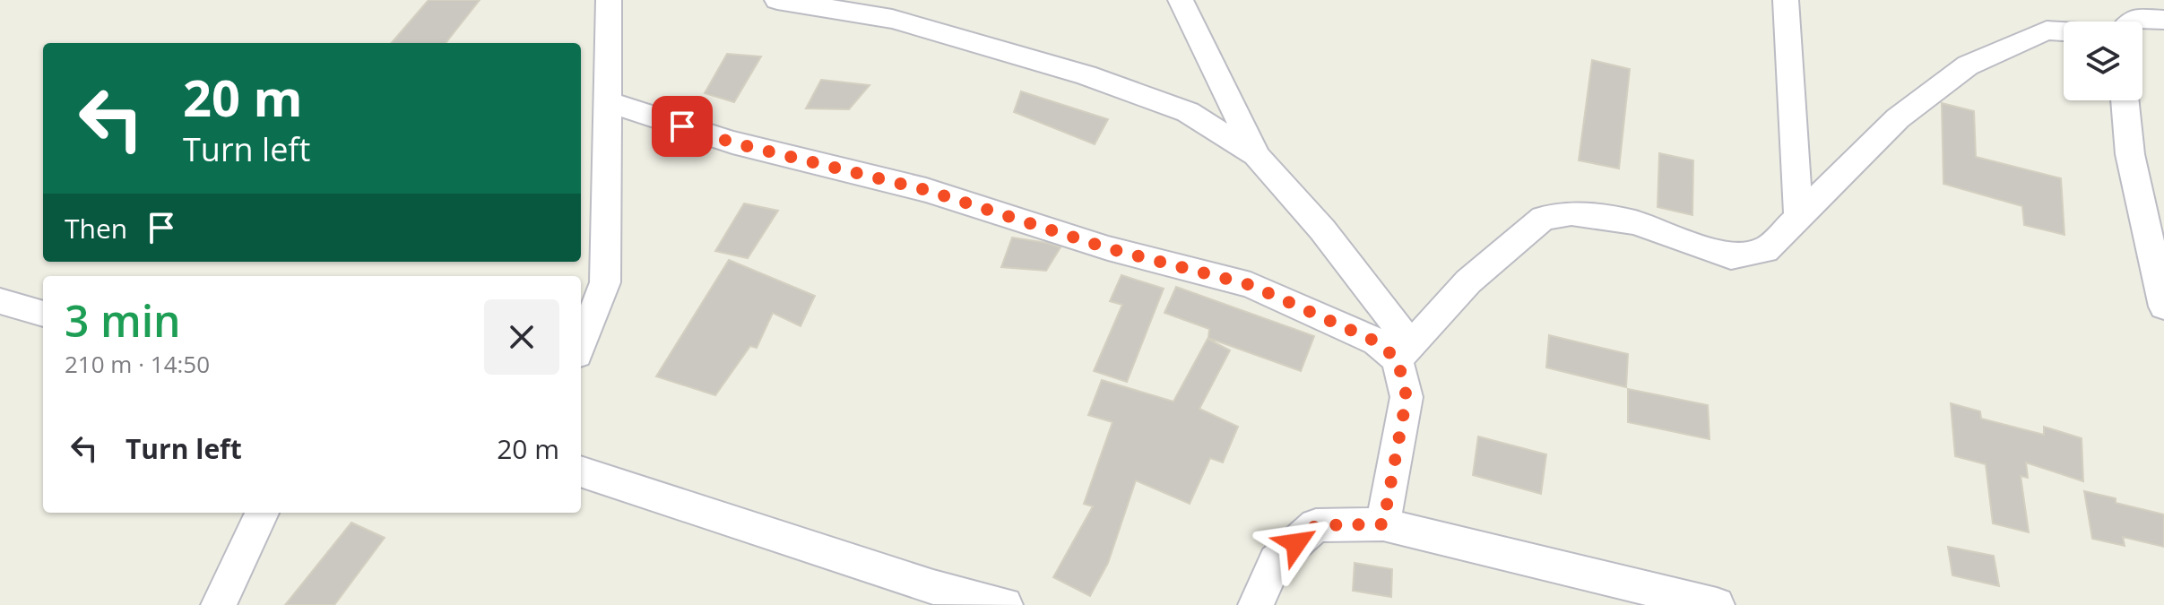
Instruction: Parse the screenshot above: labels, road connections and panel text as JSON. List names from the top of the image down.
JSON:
{
  "page": {
    "turn": ["20 m", "Turn left"],
    "then": "Then",
    "heading": ["3 min", "210 m · 14:50"],
    "list": [
      {
        "name": "Turn left",
        "value": "20 m"
      }
    ]
  }
}
